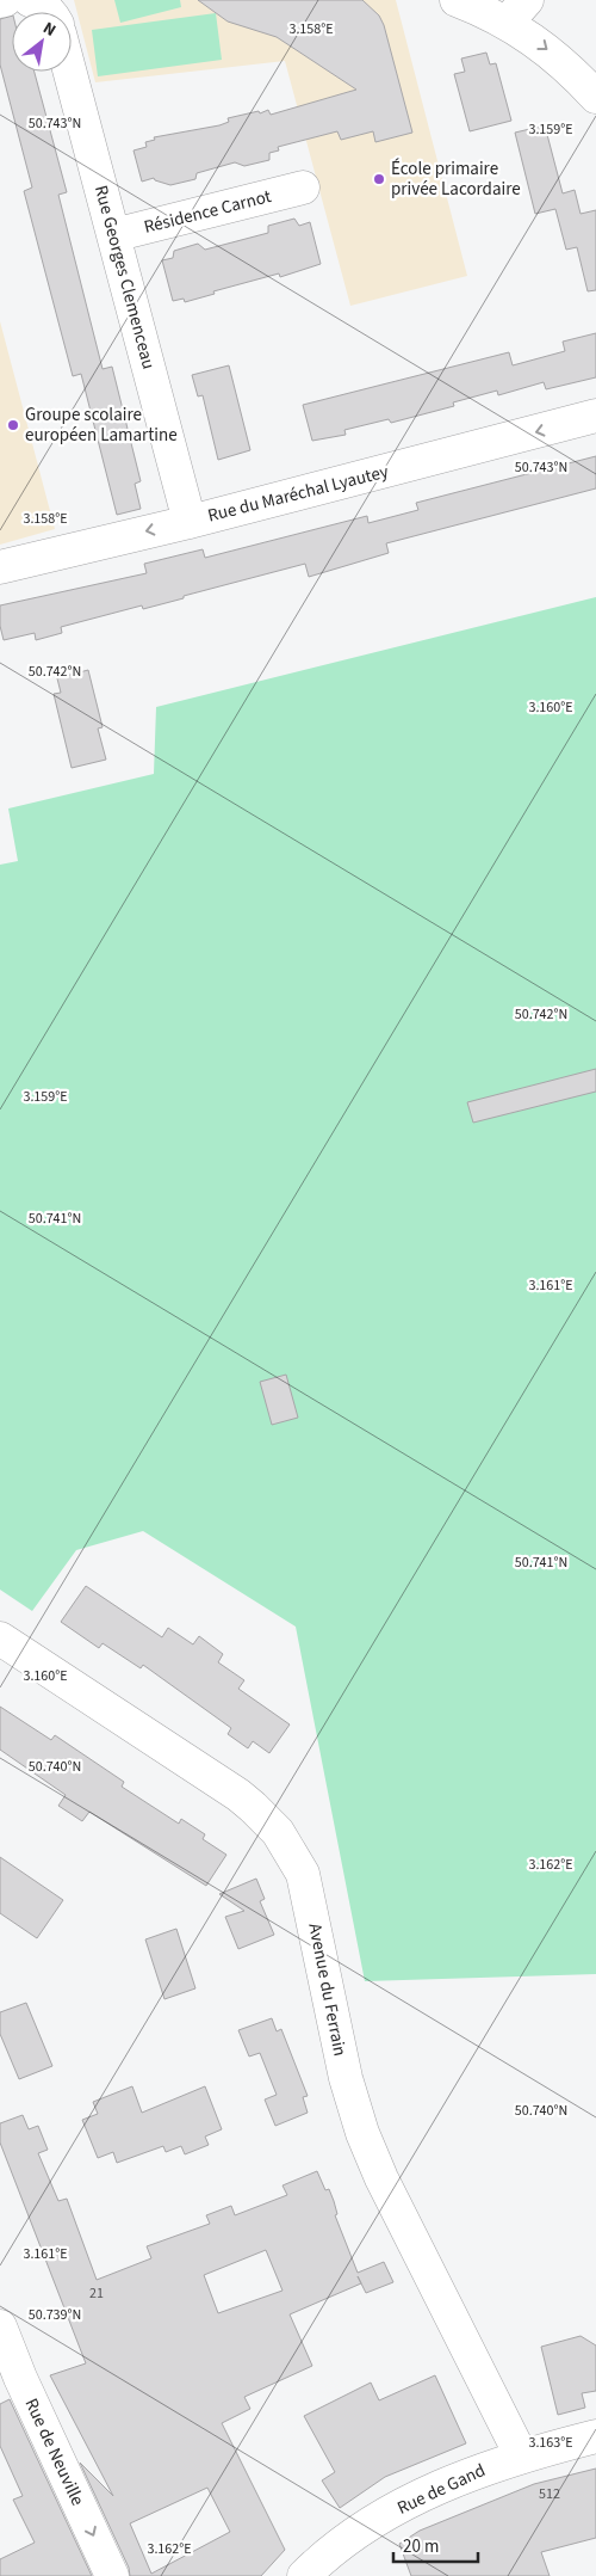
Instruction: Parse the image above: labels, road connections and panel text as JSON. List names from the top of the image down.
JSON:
{
  "streets": {
    "street": [
      "Résidence Carnot",
      "Rue Georges Clemenceau",
      "Rue du Maréchal Lyautey",
      "Avenue du Ferrain",
      "Rue de Neuville",
      "Rue de Gand"
    ]
  },
  "crossings": [
    ["Résidence Carnot", "Rue Georges Clemenceau"],
    ["Rue Georges Clemenceau", "Rue du Maréchal Lyautey"],
    ["Avenue du Ferrain", "Rue de Gand"]
  ],
  "one_way": ["Rue du Maréchal Lyautey", "Rue de Neuville"],
  "places": ["École primaire privée Lacordaire", "Groupe scolaire européen Lamartine"],
  "house_numbers": ["21", "512"],
  "scale_bar": "20 m",
  "north": "top right",
  "coordinates": [
    "3.158°E",
    "50.743°N",
    "3.159°E",
    "50.742°N",
    "3.160°E",
    "50.741°N",
    "3.161°E",
    "50.740°N",
    "3.162°E",
    "50.739°N",
    "3.163°E"
  ]
}
